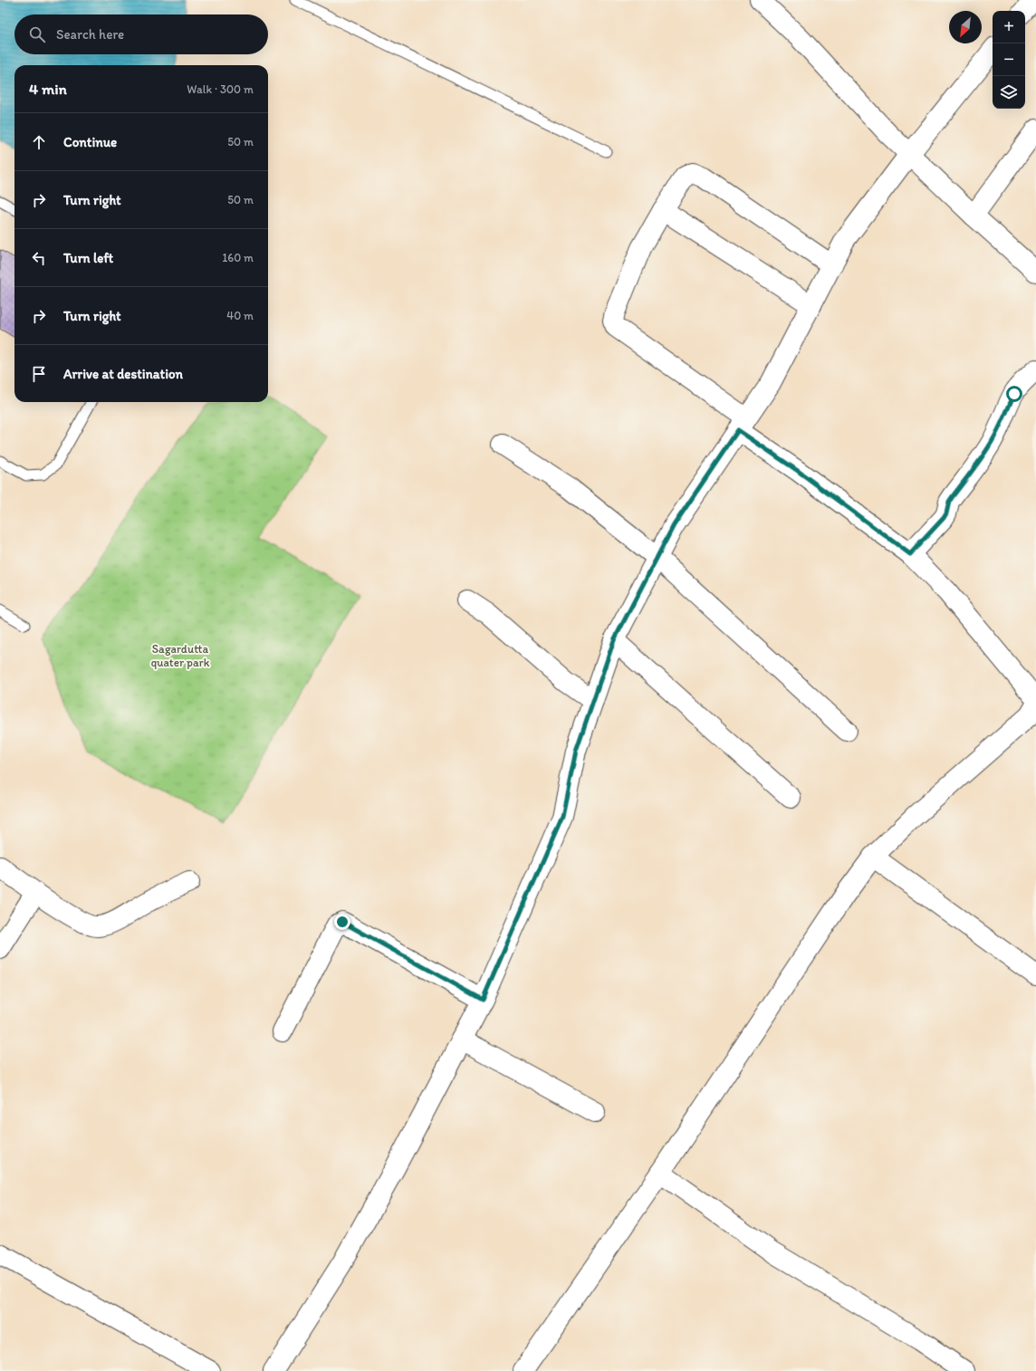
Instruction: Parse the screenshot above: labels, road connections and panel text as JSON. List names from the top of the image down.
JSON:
{
  "parks": ["Sagardutta quater park"],
  "north": "bottom left",
  "page": {
    "map_buttons": ["+", "−"],
    "search": "Search here",
    "heading": ["4 min", "Walk · 300 m"],
    "list": [
      ["Continue", "50 m"],
      ["Turn right", "50 m"],
      ["Turn left", "160 m"],
      ["Turn right", "40 m"],
      "Arrive at destination"
    ]
  }
}
